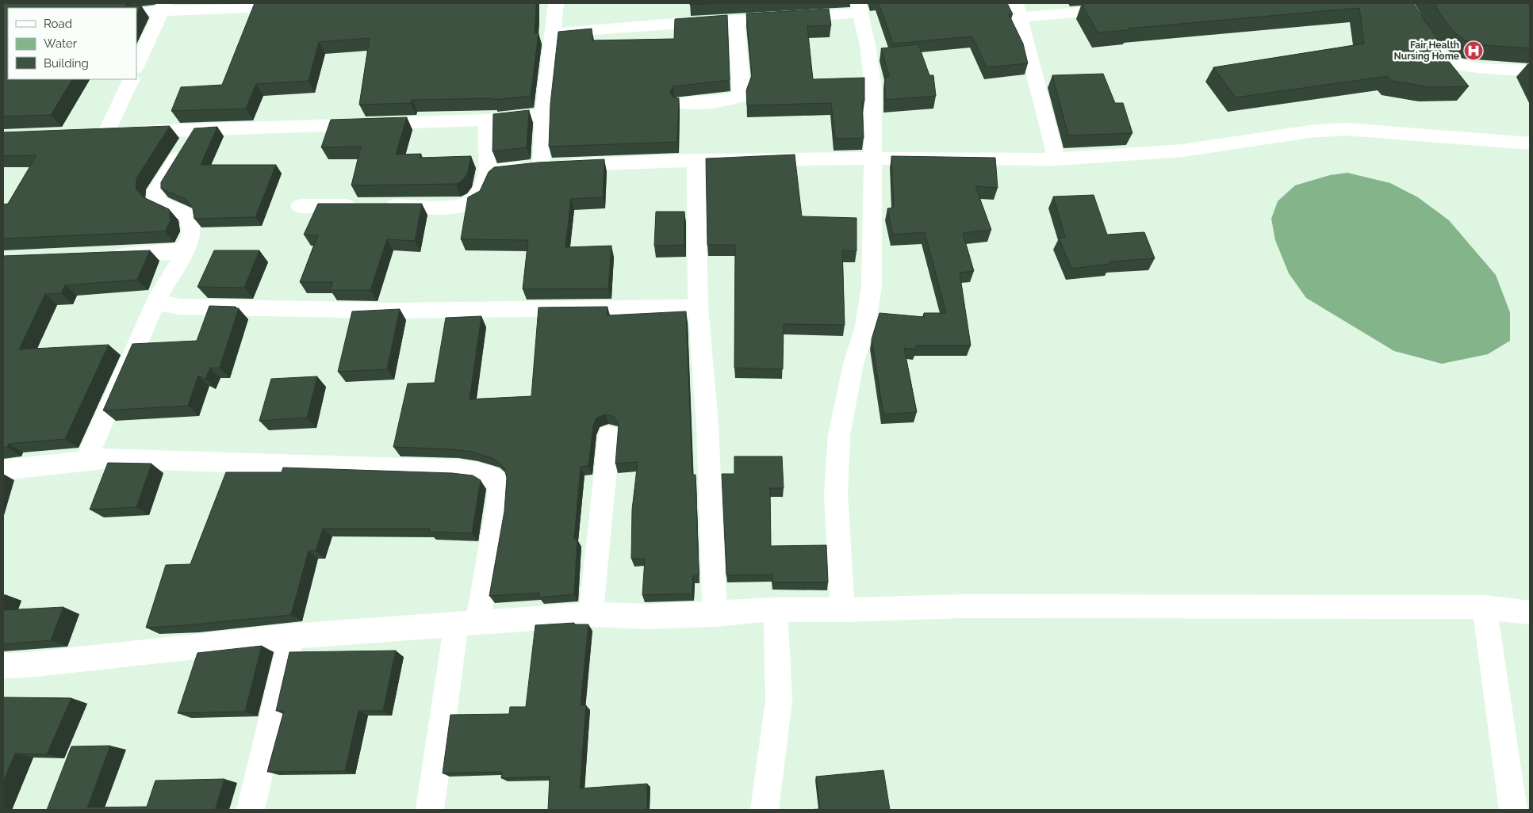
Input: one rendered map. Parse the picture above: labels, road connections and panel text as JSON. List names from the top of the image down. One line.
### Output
{"places":{"hospital":["Fair Health Nursing Home"]},"legend":["Road","Water","Building"]}
